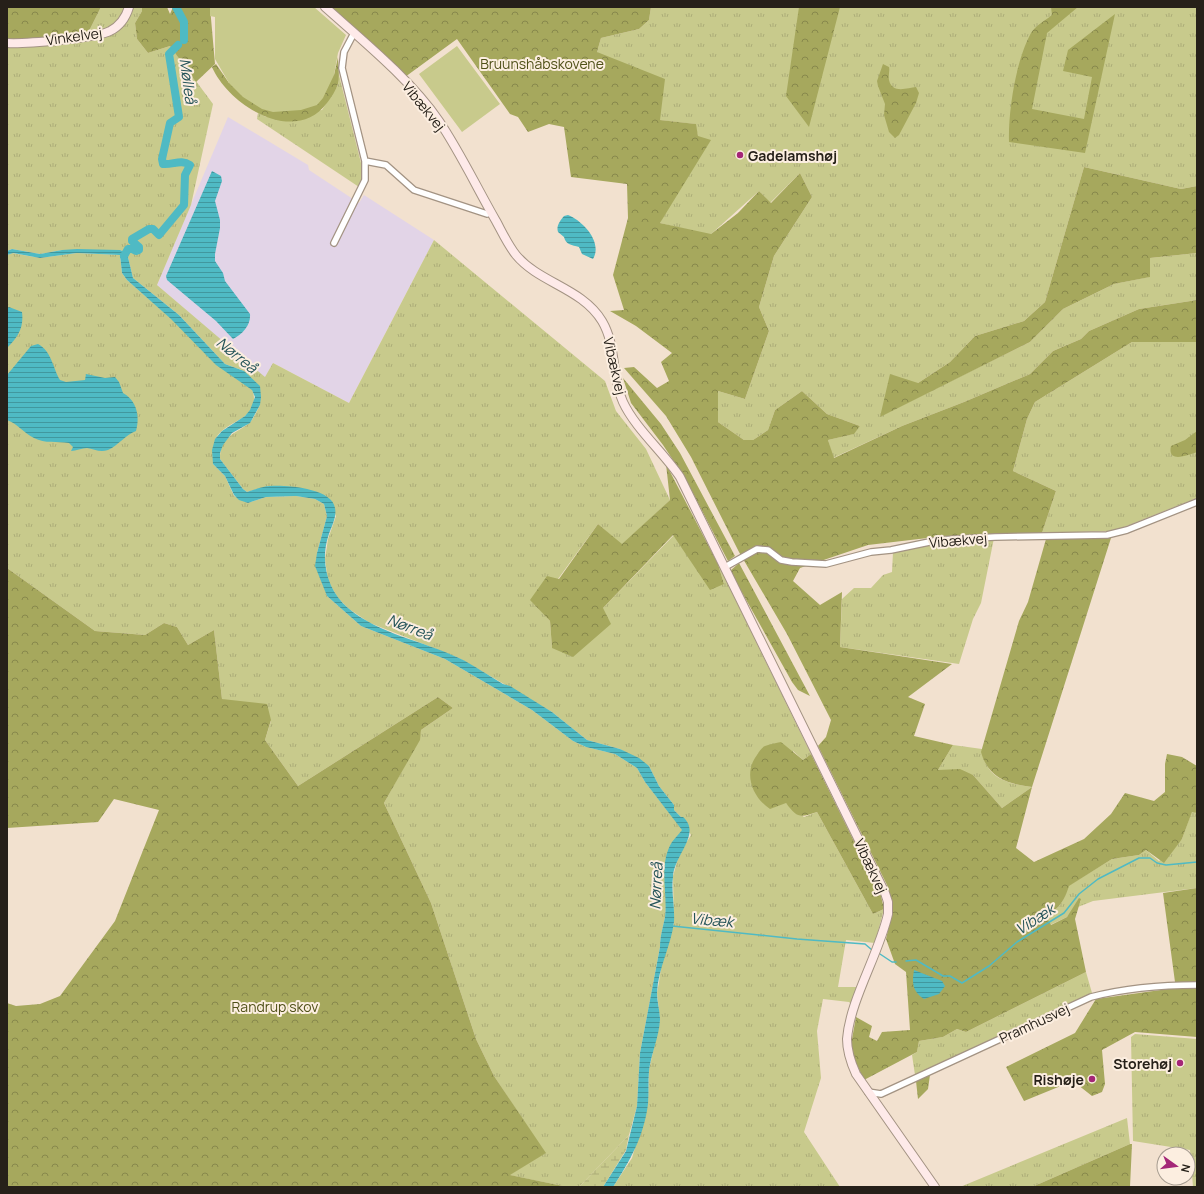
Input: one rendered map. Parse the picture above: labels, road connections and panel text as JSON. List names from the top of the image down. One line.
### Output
{"streets":{"street":["Vinkelvej","Vibækvej","Pramhusvej"]},"water":["Mølleå","Nørreå","Vibæk"],"parks":["Bruunshåbskovene","Randrup skov"],"places":["Gadelamshøj","Storehøj","Rishøje"],"north":"right"}
